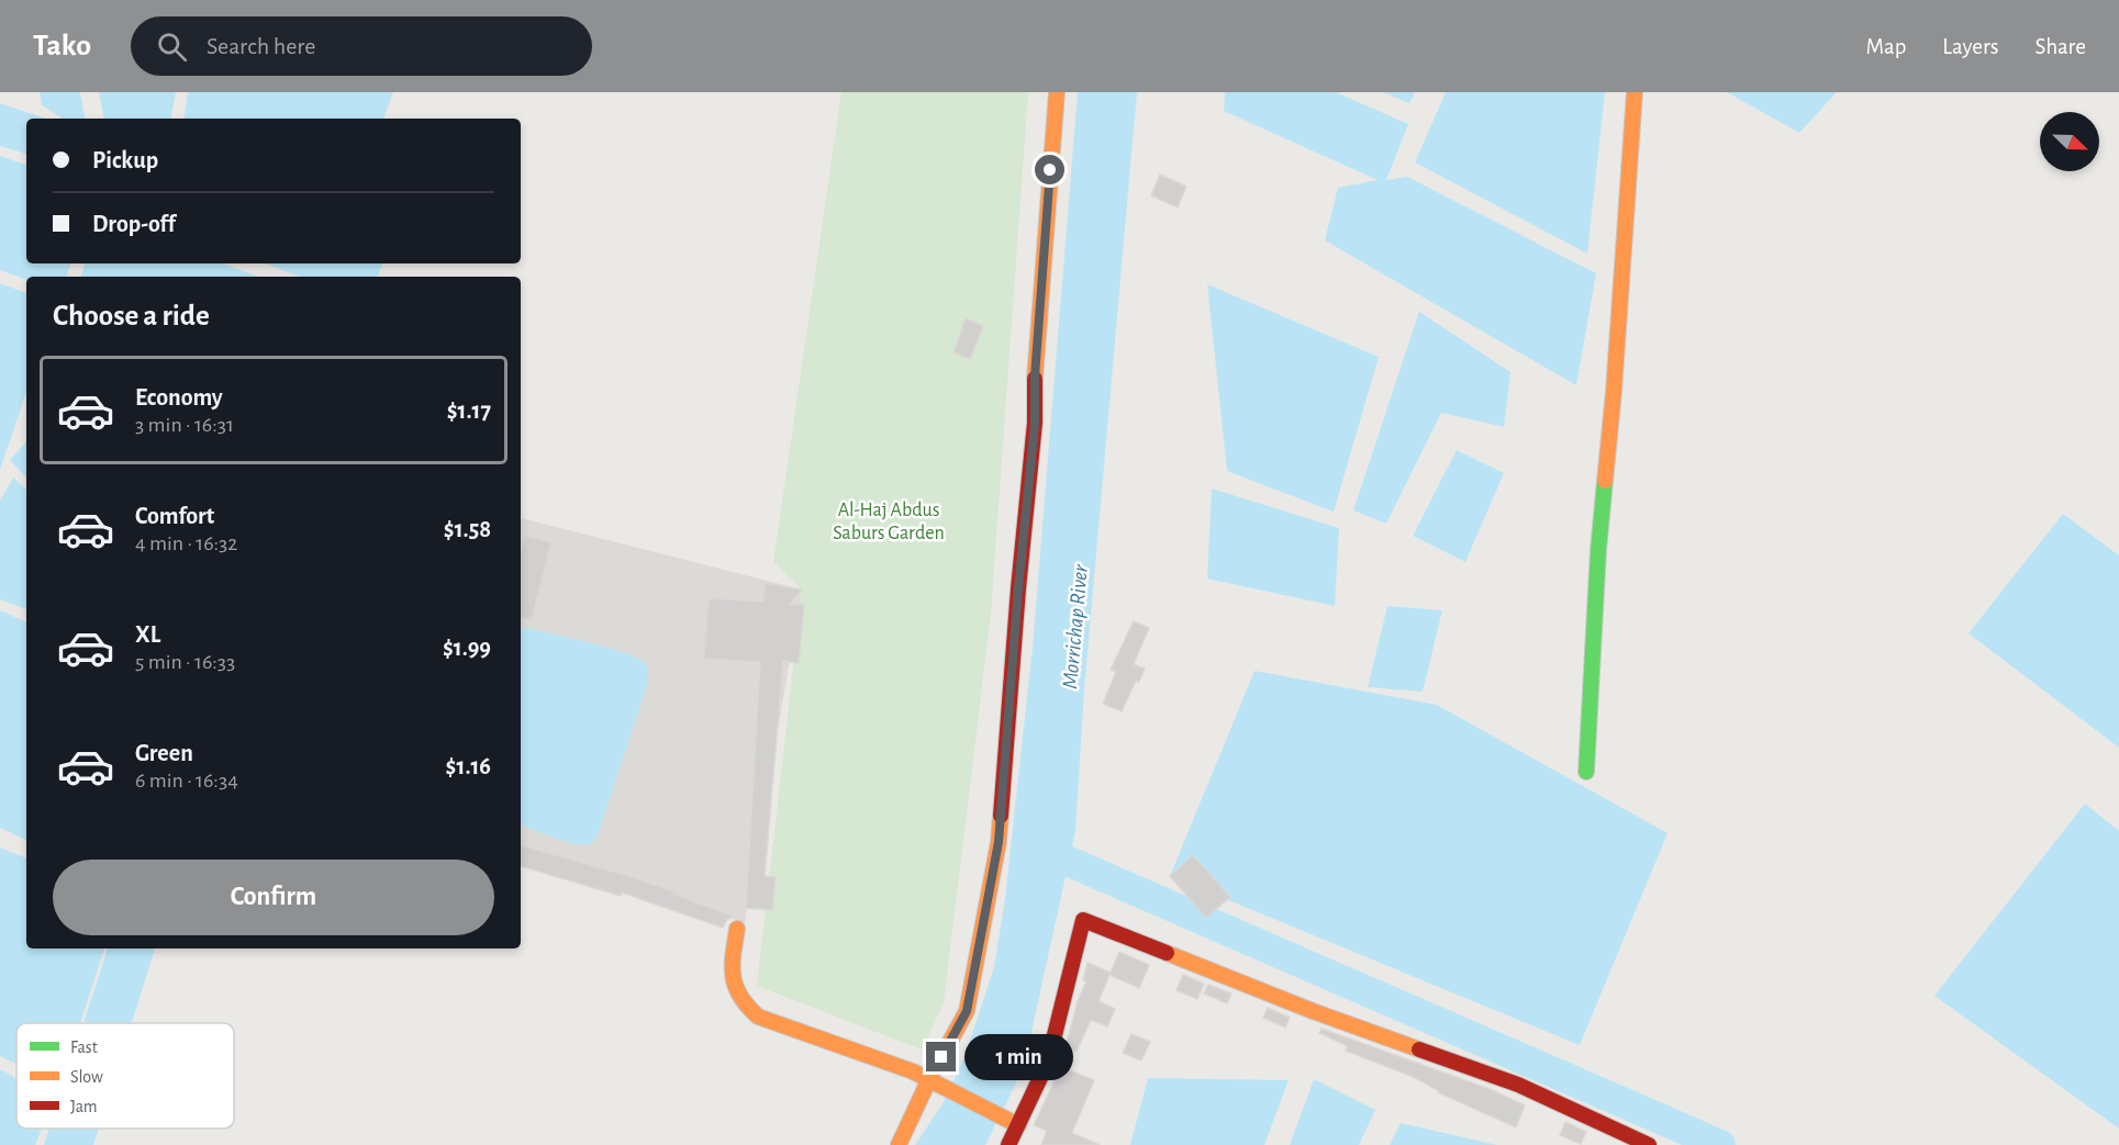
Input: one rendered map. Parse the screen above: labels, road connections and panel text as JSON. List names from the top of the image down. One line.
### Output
{"water":["Morrichap River"],"parks":["Al-Haj Abdus Saburs Garden"],"legend":["Fast","Slow","Jam"],"north":"bottom right","page":{"header":"Tako","search":"Search here","nav":["Map","Layers","Share"],"banner":["Pickup","Drop-off"],"heading":"Choose a ride","list":[{"name":"Economy","note":"3 min · 16:31","value":"$1.17"},{"name":"Comfort","note":"4 min · 16:32","value":"$1.58"},{"name":"XL","note":"5 min · 16:33","value":"$1.99"},{"name":"Green","note":"6 min · 16:34","value":"$1.16"}],"buttons":"Confirm","bubble":"1 min"}}
